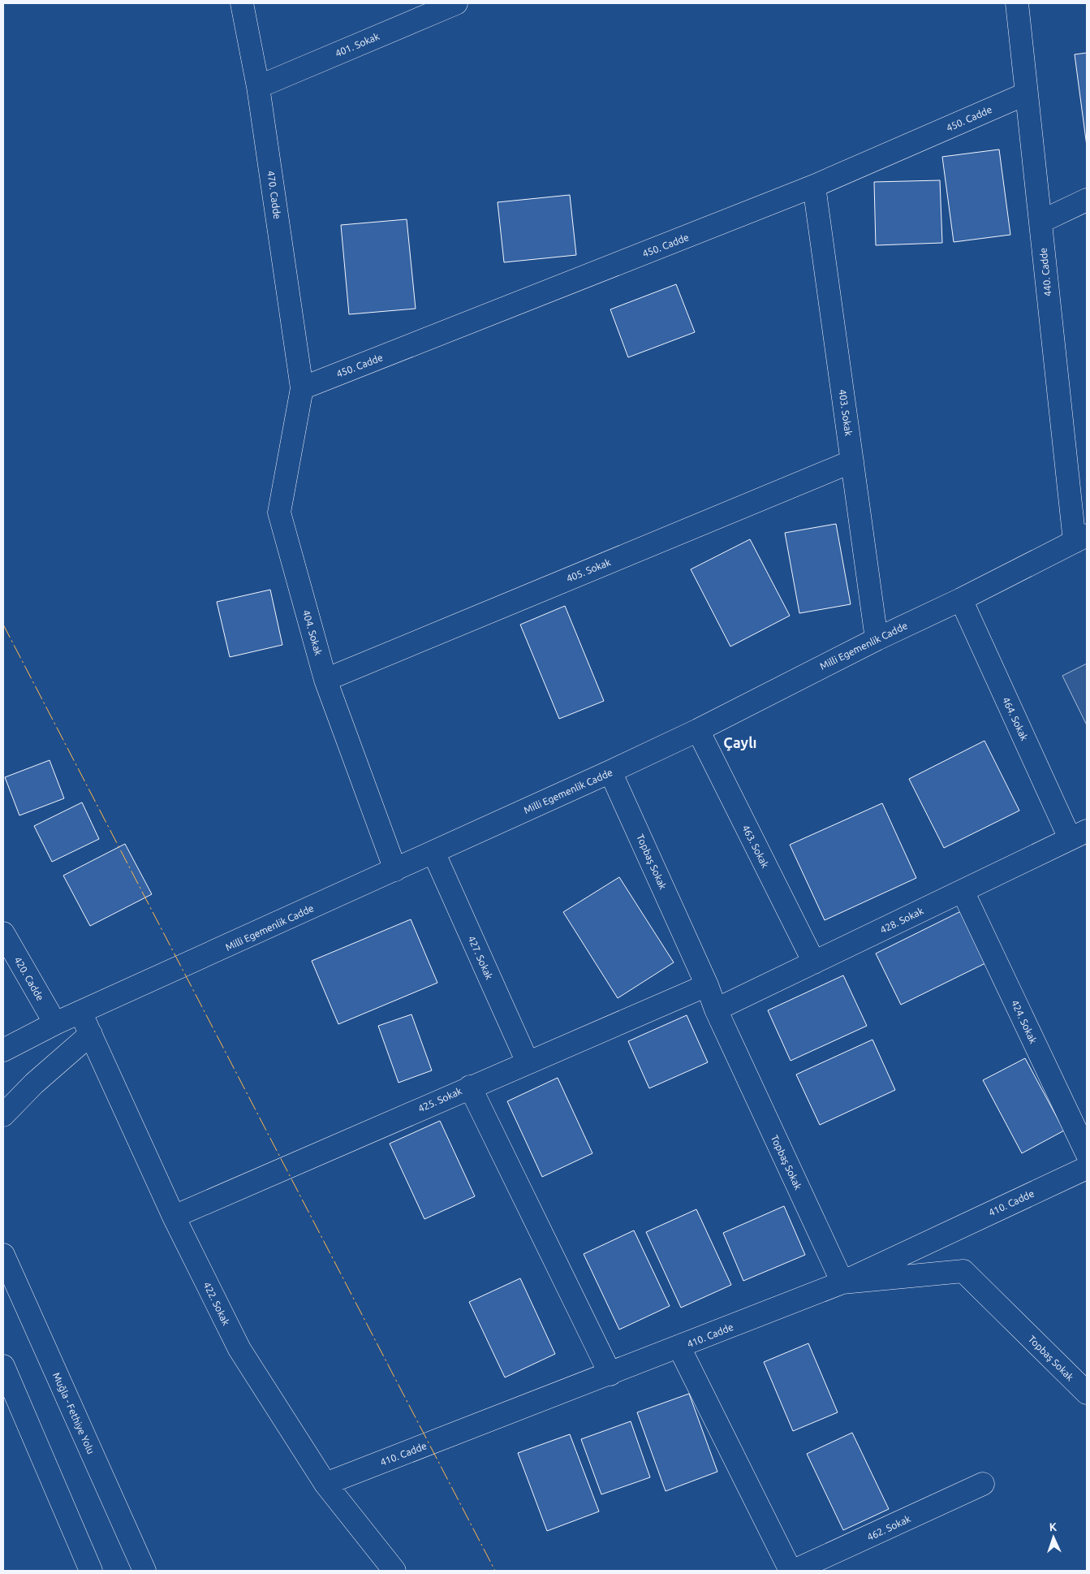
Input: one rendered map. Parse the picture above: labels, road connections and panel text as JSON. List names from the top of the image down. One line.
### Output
{"streets":{"main road":["401. Sokak","450. Cadde","470. Cadde","440. Cadde","403. Sokak","405. Sokak","404. Sokak","Milli Egemenlik Cadde","464. Sokak","463. Sokak","Topbaş Sokak","428. Sokak","427. Sokak","420. Cadde","424. Sokak","425. Sokak","410. Cadde","422. Sokak","Muğla - Fethiye Yolu","462. Sokak"]},"crossings":[["401. Sokak","470. Cadde"],["450. Cadde","470. Cadde"],["450. Cadde","440. Cadde"],["450. Cadde","403. Sokak"],["450. Cadde","404. Sokak"],["470. Cadde","404. Sokak"],["440. Cadde","Milli Egemenlik Cadde"],["403. Sokak","405. Sokak"],["403. Sokak","Milli Egemenlik Cadde"],["405. Sokak","404. Sokak"],["404. Sokak","Milli Egemenlik Cadde"],["Milli Egemenlik Cadde","464. Sokak"],["Milli Egemenlik Cadde","463. Sokak"],["Milli Egemenlik Cadde","Topbaş Sokak"],["Milli Egemenlik Cadde","427. Sokak"],["Milli Egemenlik Cadde","420. Cadde"],["Milli Egemenlik Cadde","422. Sokak"],["464. Sokak","428. Sokak"],["463. Sokak","428. Sokak"],["Topbaş Sokak","428. Sokak"],["Topbaş Sokak","425. Sokak"],["Topbaş Sokak","410. Cadde"],["428. Sokak","424. Sokak"],["427. Sokak","425. Sokak"],["425. Sokak","422. Sokak"],["410. Cadde","422. Sokak"]],"districts":["Çaylı"],"north":"top"}
